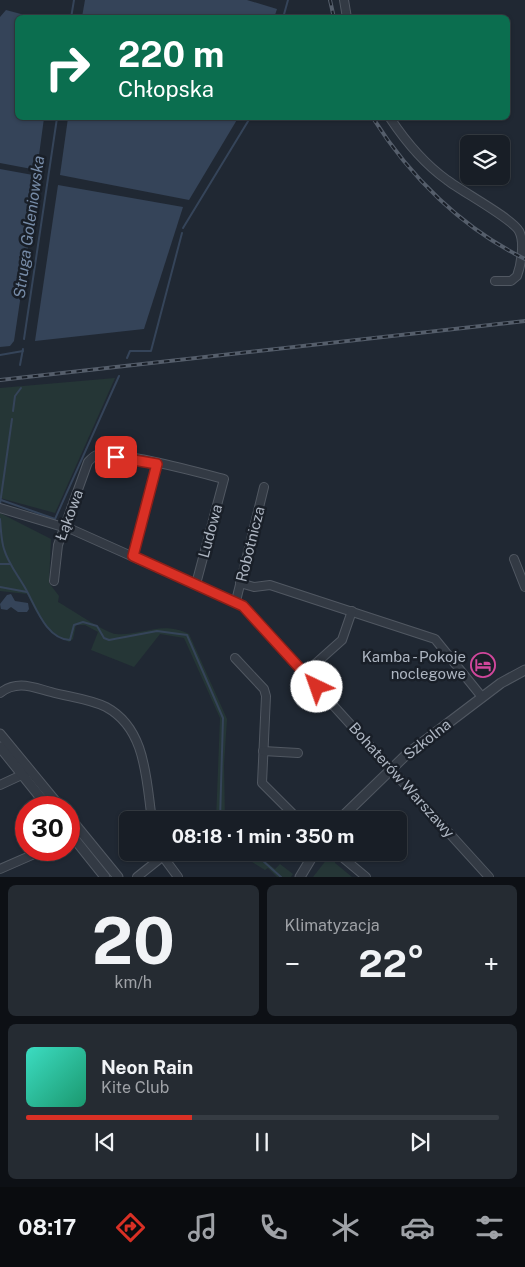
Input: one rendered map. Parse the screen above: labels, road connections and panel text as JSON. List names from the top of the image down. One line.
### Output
{"streets":{"street":["Łąkowa","Ludowa","Robotnicza","Szkolna","Bohaterów Warszawy"]},"crossings":[["Łąkowa","Ludowa"],["Łąkowa","Bohaterów Warszawy"],["Ludowa","Bohaterów Warszawy"],["Robotnicza","Bohaterów Warszawy"],["Szkolna","Bohaterów Warszawy"]],"water":["Struga Goleniowska"],"places":{"hotel":["Kamba - Pokoje noclegowe"]},"page":{"turn":["220 m","Chłopska"],"limit":"30","trip":"08:18 · 1 min · 350 m","tile":[["20","km/h"],"Klimatyzacja"],"heat":["−","22°","+"],"song":["Neon Rain","Kite Club"],"tabs":"08:17"}}
